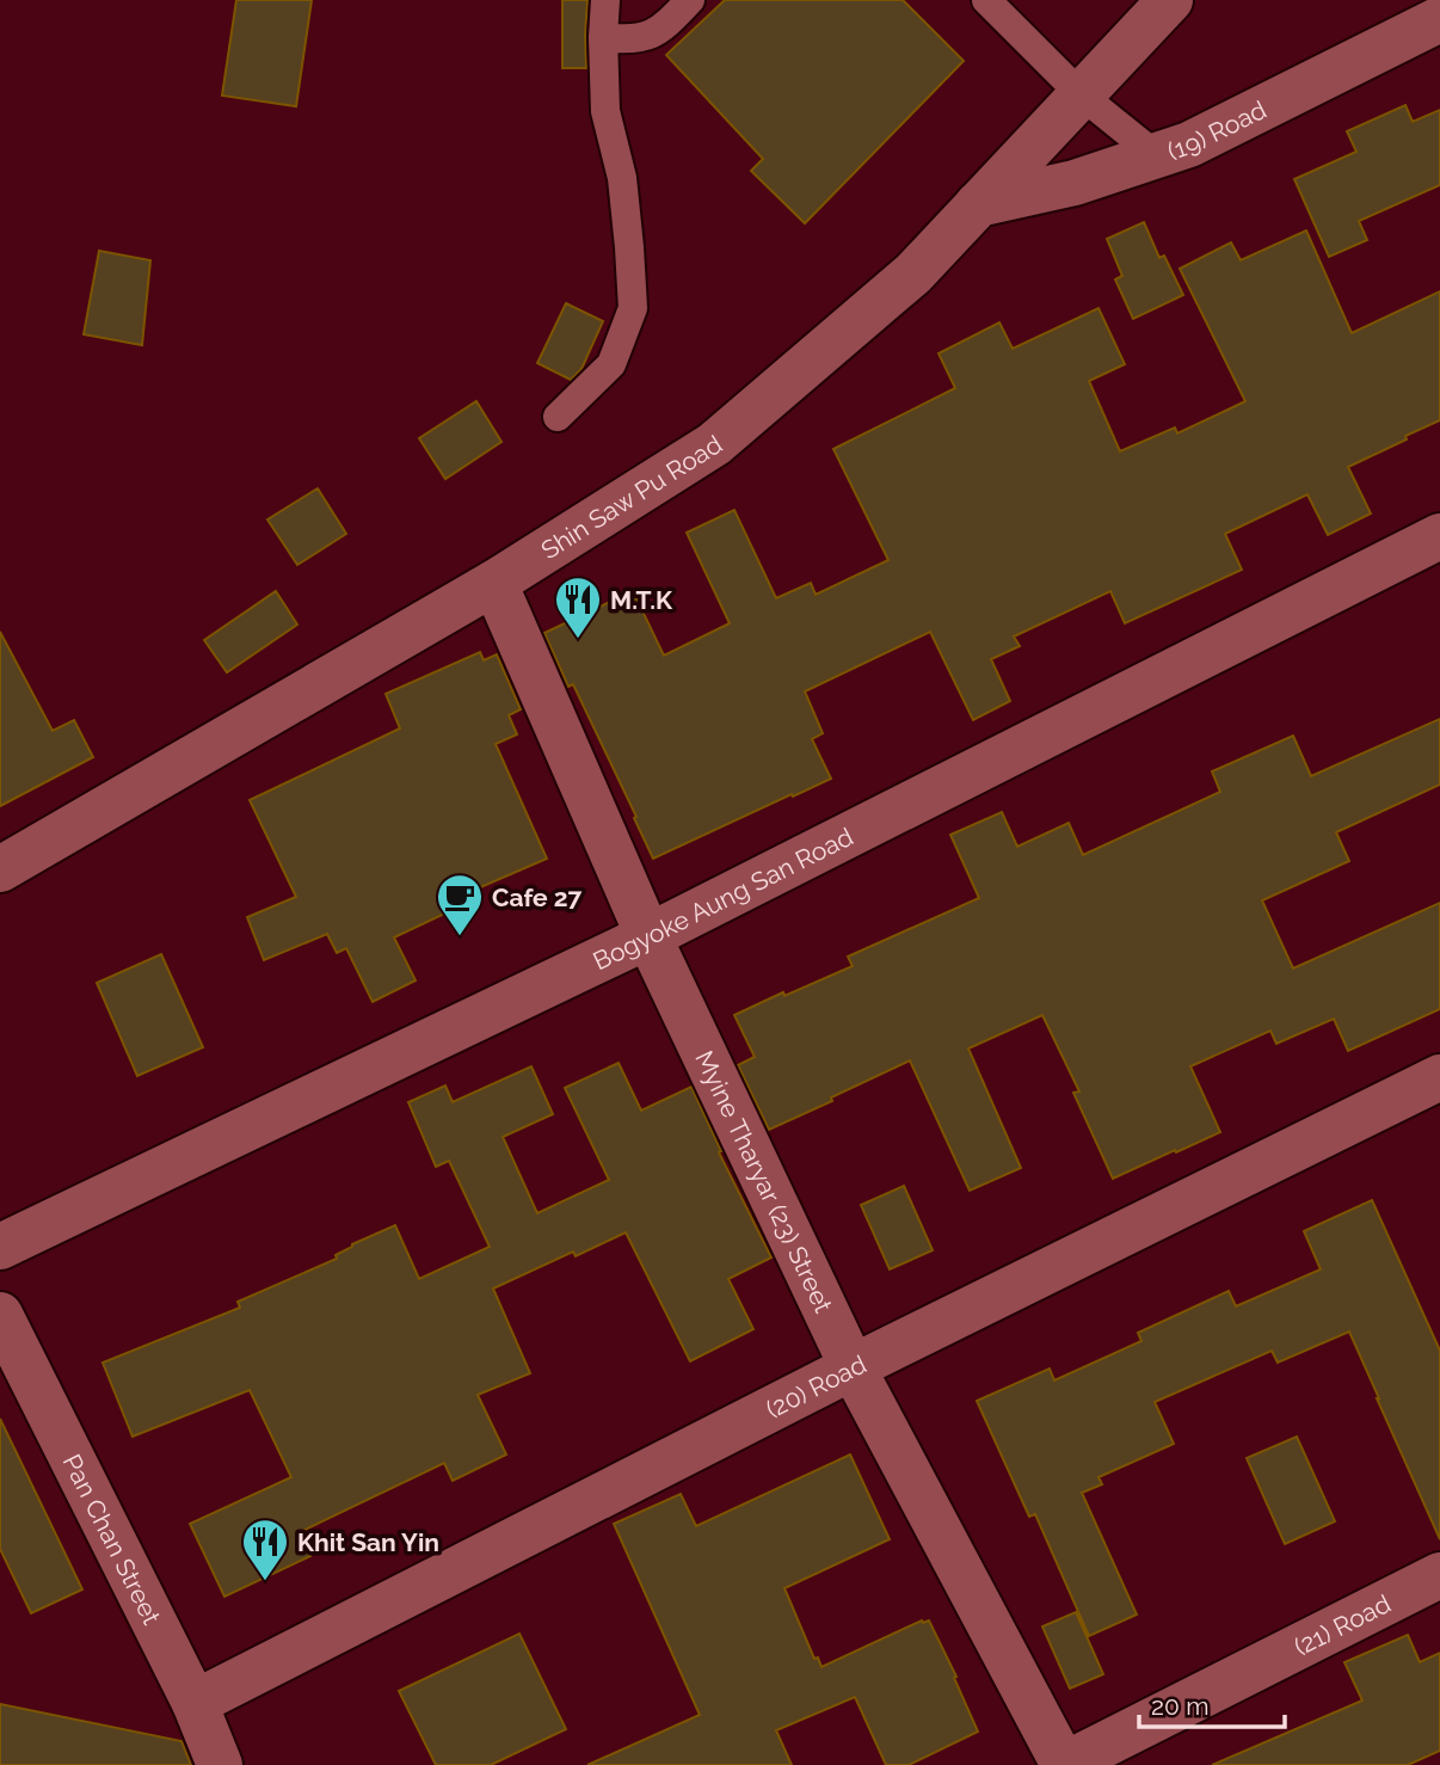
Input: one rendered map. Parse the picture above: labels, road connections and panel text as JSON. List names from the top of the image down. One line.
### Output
{"streets":{"street":["(19) Road","Shin Saw Pu Road","Bogyoke Aung San Road","Myine Tharyar (23) Street","(20) Road","Pan Chan Street","(21) Road"]},"crossings":[["(19) Road","Shin Saw Pu Road"],["Shin Saw Pu Road","Myine Tharyar (23) Street"],["Bogyoke Aung San Road","Myine Tharyar (23) Street"],["Myine Tharyar (23) Street","(20) Road"],["Myine Tharyar (23) Street","(21) Road"],["(20) Road","Pan Chan Street"]],"places":{"restaurant":["M.T.K","Khit San Yin"],"cafe":["Cafe 27"]},"scale_bar":"20 m"}
